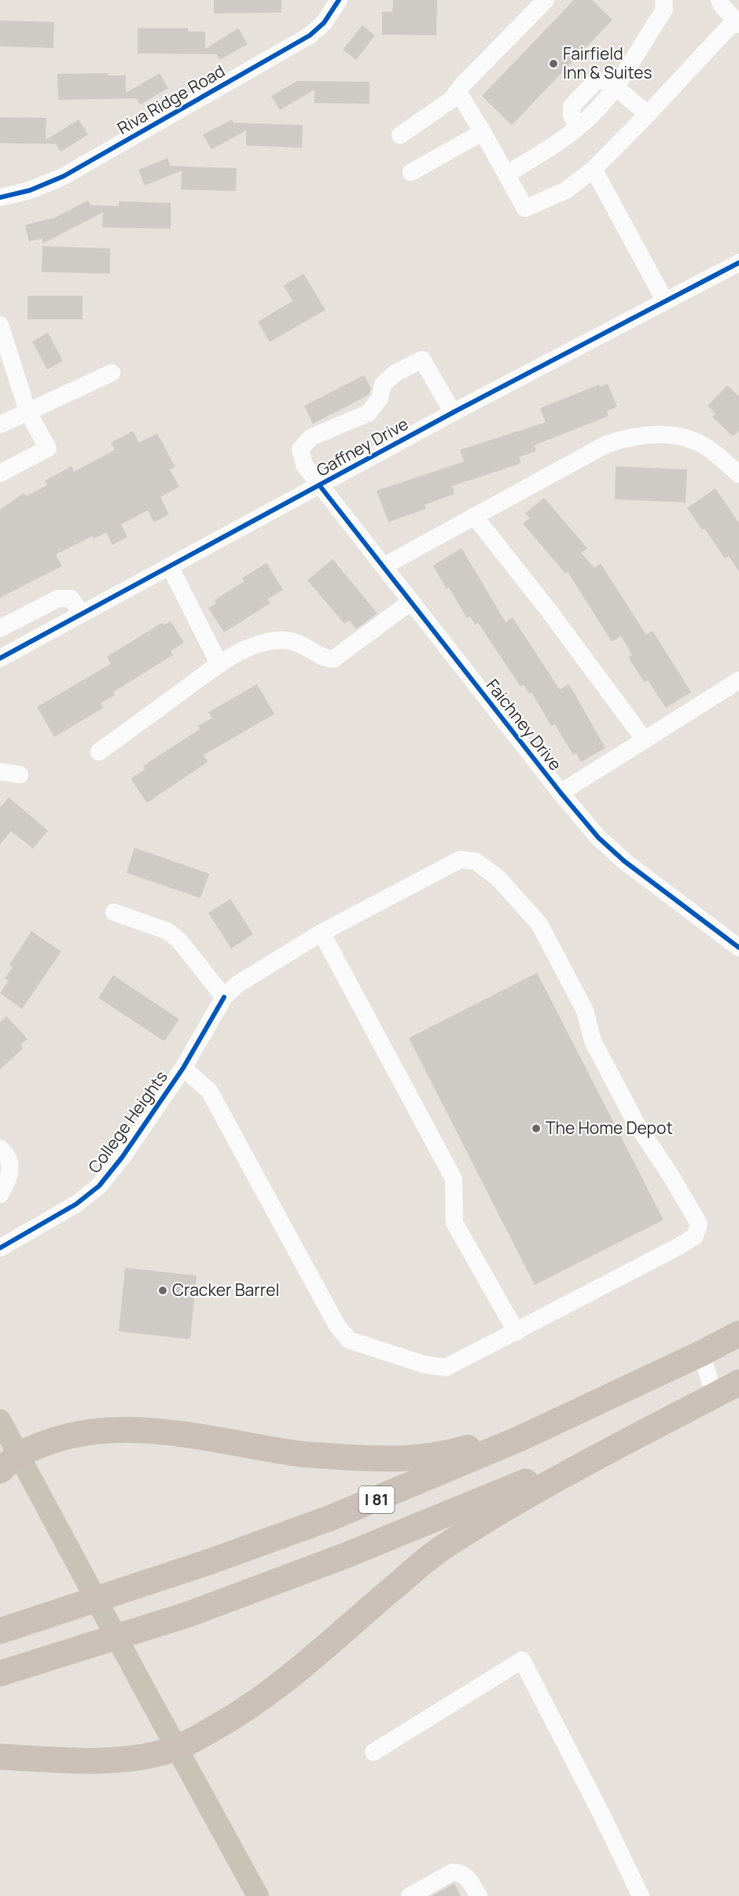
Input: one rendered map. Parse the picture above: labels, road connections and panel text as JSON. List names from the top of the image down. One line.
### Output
{"streets":{"highway":["I 81"],"street":["Riva Ridge Road","Gaffney Drive","Faichney Drive","College Heights"]},"crossings":[["Gaffney Drive","Faichney Drive"]],"places":["Fairfield Inn & Suites","The Home Depot","Cracker Barrel"]}
